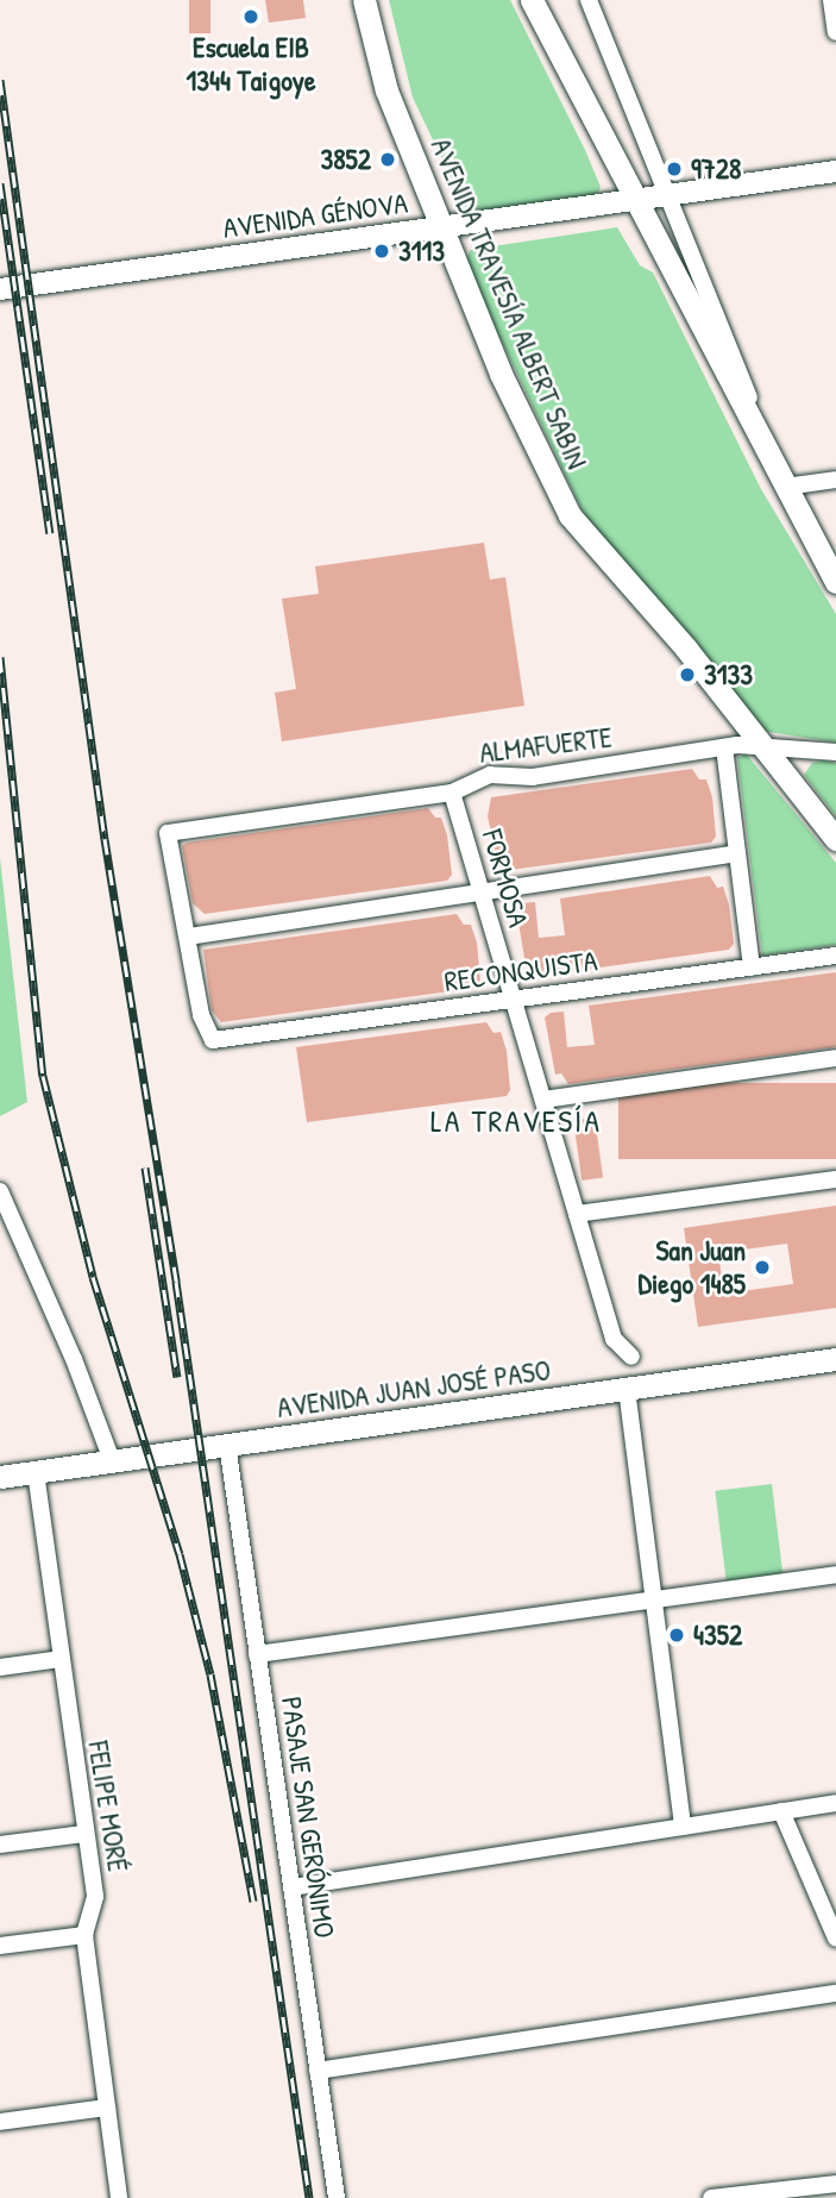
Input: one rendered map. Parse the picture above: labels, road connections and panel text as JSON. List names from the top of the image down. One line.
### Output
{"streets":{"main road":["AVENIDA TRAVESÍA ALBERT SABIN","AVENIDA JUAN JOSÉ PASO"],"street":["AVENIDA GÉNOVA","ALMAFUERTE","FORMOSA","RECONQUISTA","FELIPE MORÉ","PASAJE SAN GERÓNIMO"]},"crossings":[["AVENIDA GÉNOVA","AVENIDA TRAVESÍA ALBERT SABIN"],["AVENIDA TRAVESÍA ALBERT SABIN","ALMAFUERTE"],["ALMAFUERTE","FORMOSA"],["ALMAFUERTE","RECONQUISTA"],["FORMOSA","RECONQUISTA"],["AVENIDA JUAN JOSÉ PASO","FELIPE MORÉ"],["AVENIDA JUAN JOSÉ PASO","PASAJE SAN GERÓNIMO"]],"districts":["LA TRAVESÍA"],"places":["Escuela EIB 1344 Taigoye","3852","9728","3113","3133","San Juan Diego 1485","4352"]}
